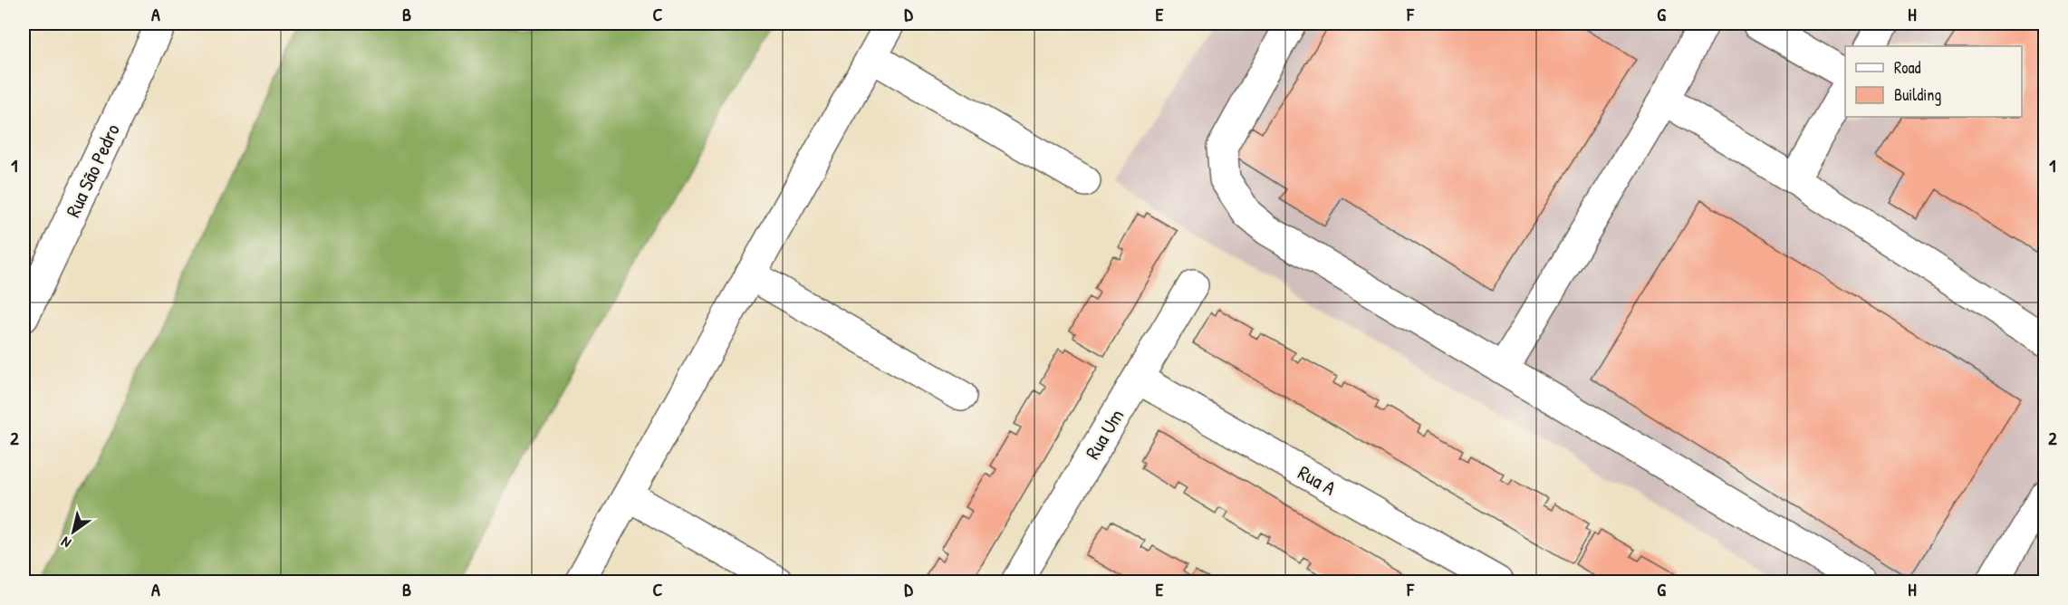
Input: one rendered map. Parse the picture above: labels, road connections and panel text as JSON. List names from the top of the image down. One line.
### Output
{"streets":{"street":["Rua São Pedro","Rua Um","Rua A"]},"crossings":[["Rua Um","Rua A"]],"legend":["Road","Building"],"north":"bottom left","grid":{"columns":["A","B","C","D","E","F","G","H"],"rows":["1","2"]}}
